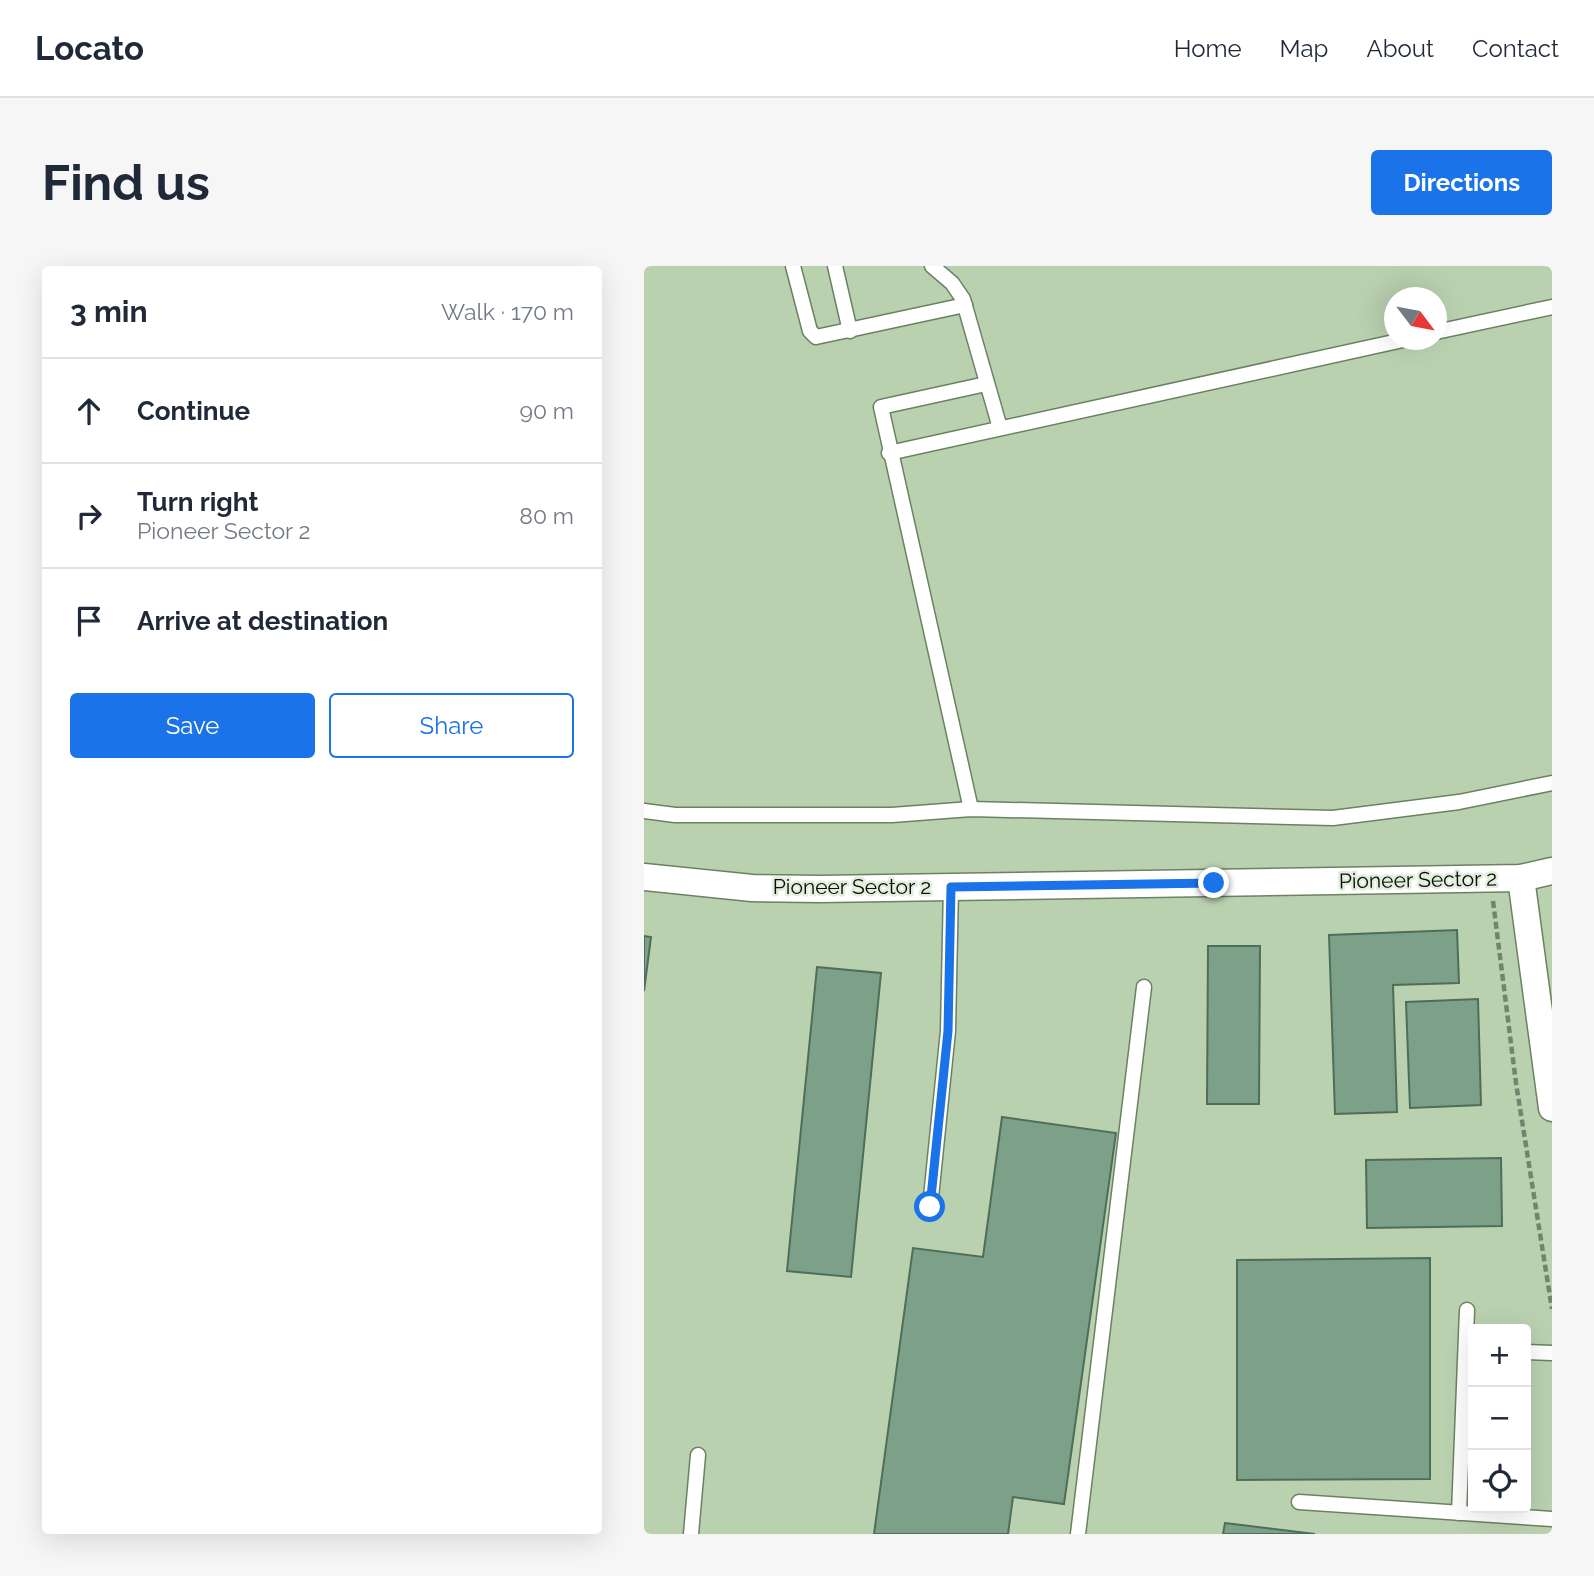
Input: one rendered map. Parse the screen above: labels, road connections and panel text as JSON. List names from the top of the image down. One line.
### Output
{"streets":{"street":["Pioneer Sector 2"]},"north":"bottom right","page":{"header":"Locato","nav":["Home","Map","About","Contact"],"buttons":["Directions",["Save","Share"]],"title":"Find us","heading":["3 min","Walk · 170 m"],"list":[["Continue","90 m"],["Turn right","Pioneer Sector 2","80 m"],"Arrive at destination"],"map_buttons":["+","−"]}}
